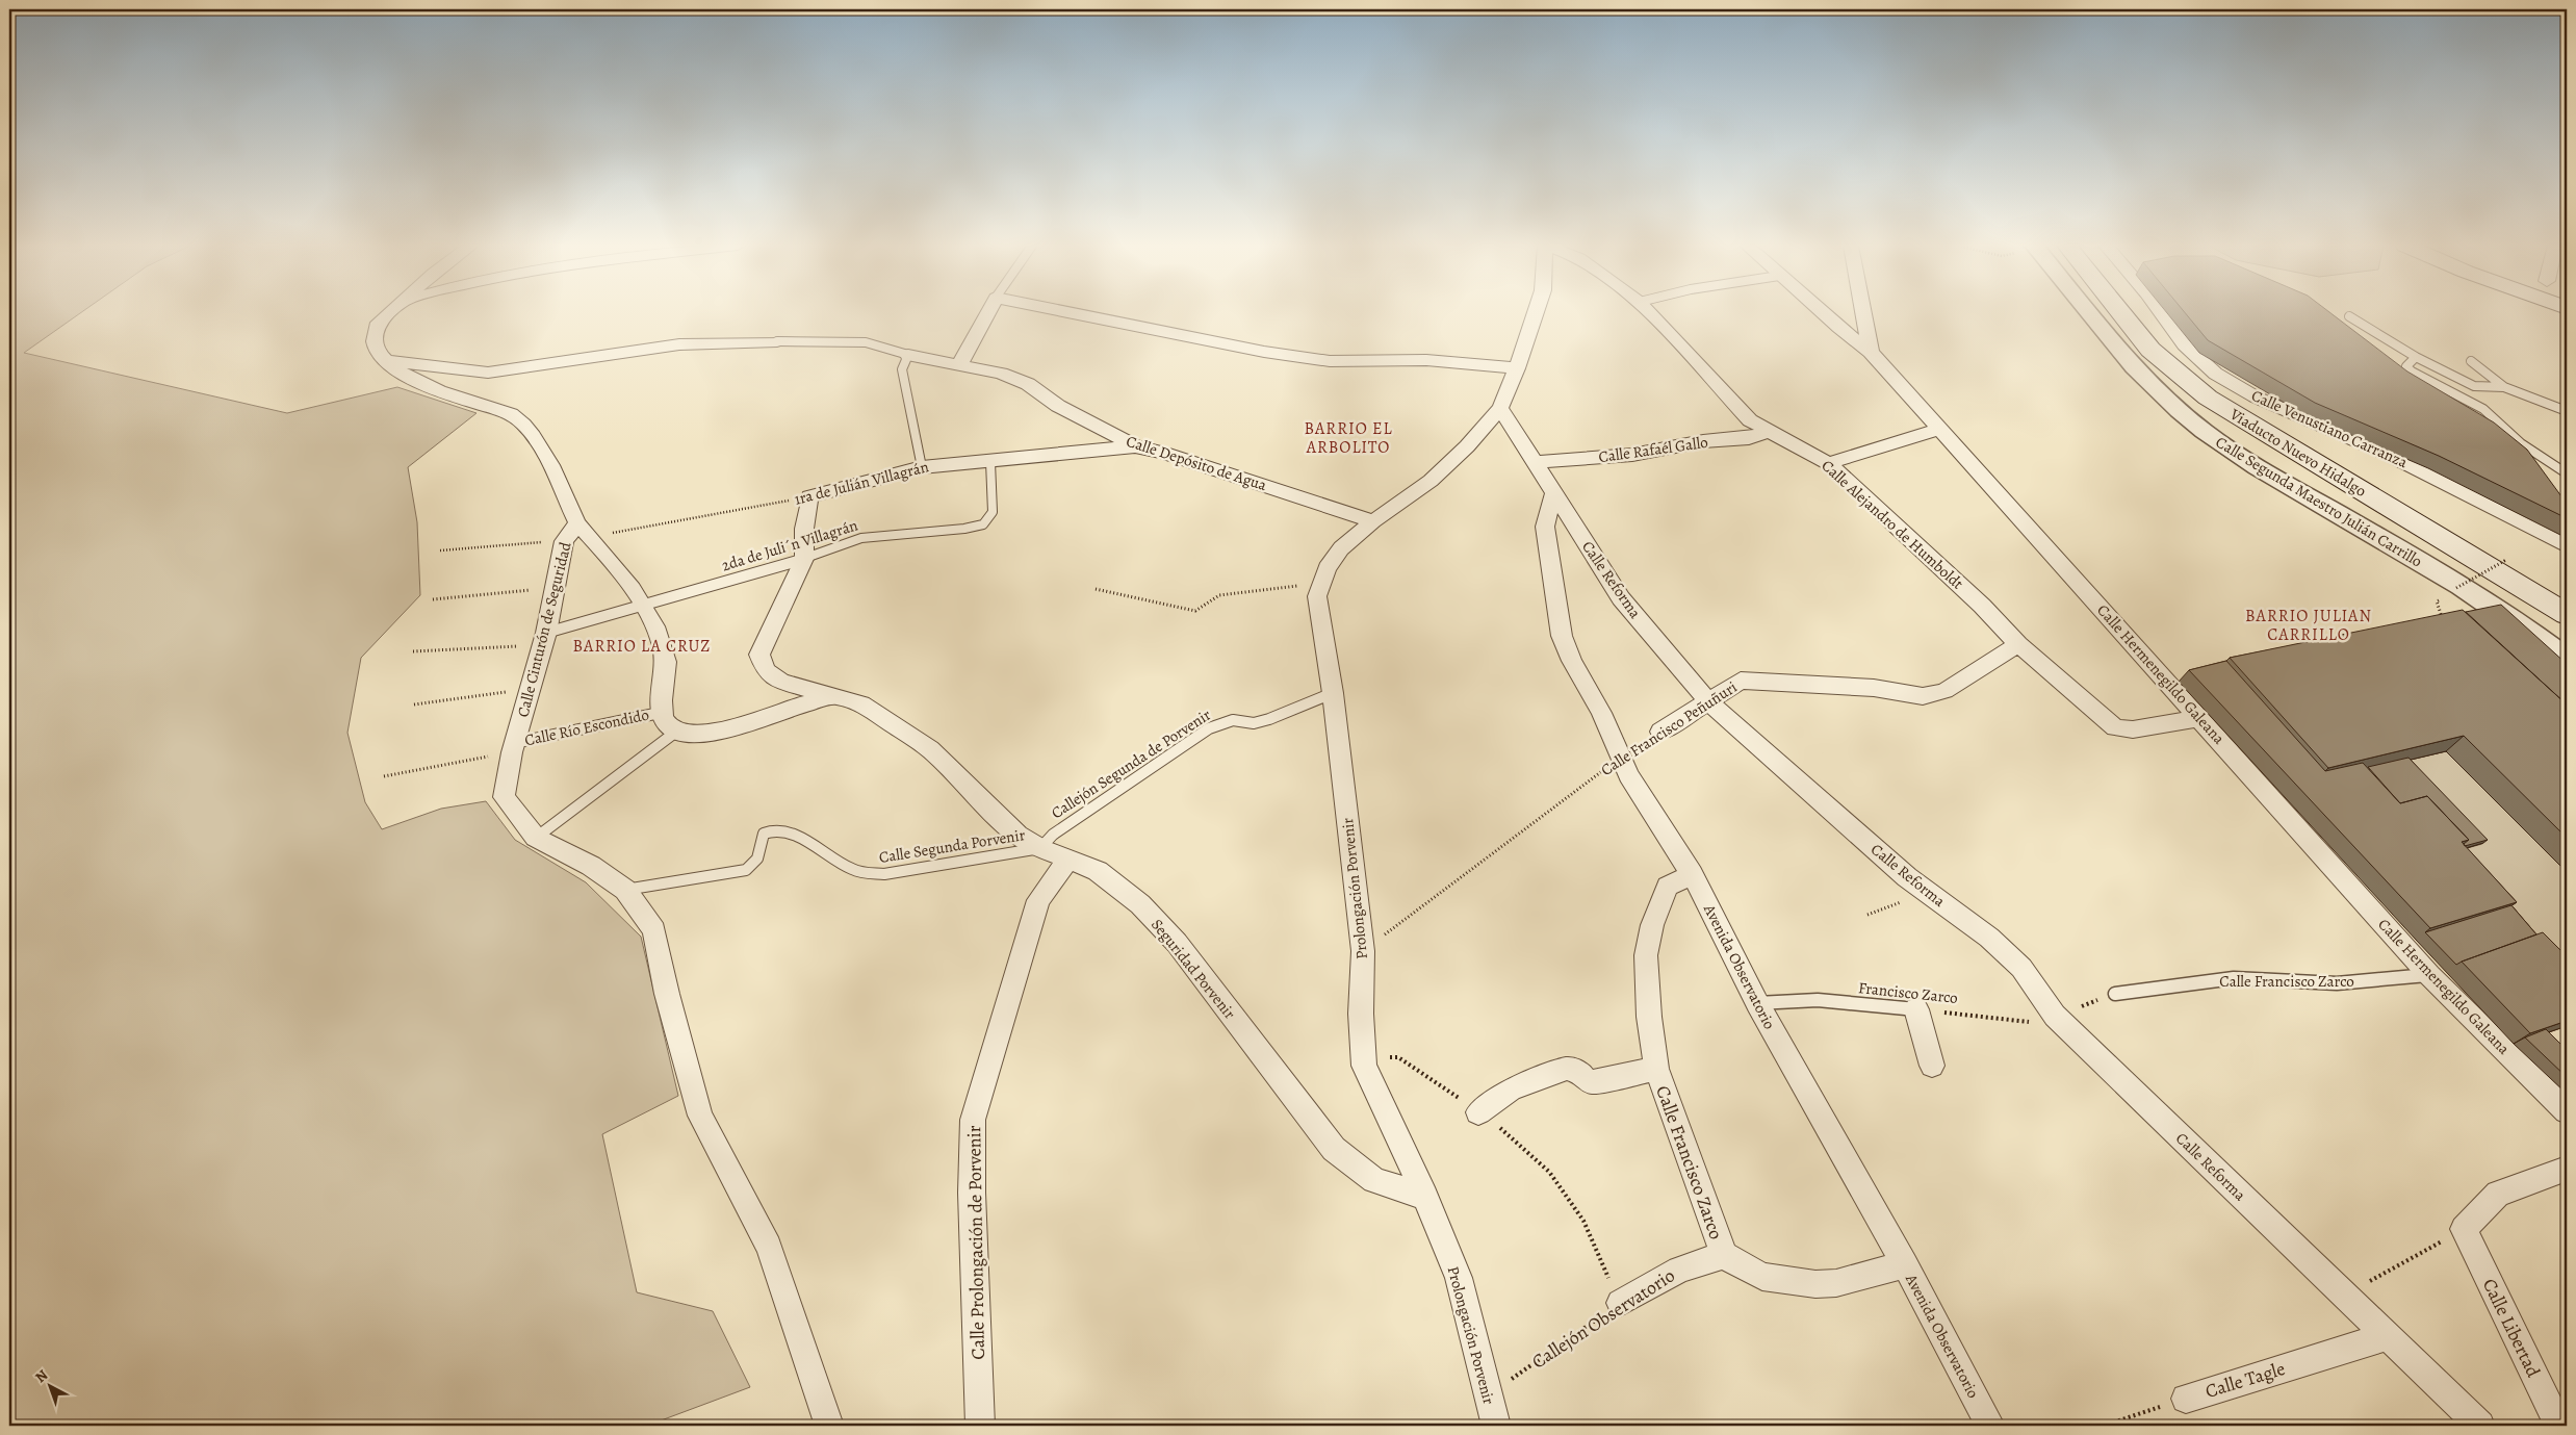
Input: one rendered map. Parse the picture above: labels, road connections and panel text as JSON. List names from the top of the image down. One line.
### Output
{"streets":{"main road":["Viaducto Nuevo Hidalgo"],"street":["Calle Venustiano Carranza","Calle Rafaél Gallo","Calle Depósito de Agua","1ra de Julián Villagrán","Calle Segunda Maestro Julián Carrillo","Calle Alejandro de Humboldt","Calle Reforma","Calle Cinturón de Seguridad","Calle Hermenegildo Galeana","Calle Francisco Peñuñuri","Prolongación Porvenir","Avenida Observatorio","Seguridad Porvenir","Calle Francisco Zarco","Calle Prolongación de Porvenir","Callejón Observatorio","Calle Libertad","Calle Tagle"],"lane":["2da de Juli´n Villagrán","Calle Río Escondido","Callejón Segunda de Porvenir","Calle Segunda Porvenir","Francisco Zarco"]},"crossings":[["Calle Rafaél Gallo","Calle Alejandro de Humboldt"],["Calle Rafaél Gallo","Calle Reforma"],["Calle Depósito de Agua","1ra de Julián Villagrán"],["Calle Depósito de Agua","Prolongación Porvenir"],["1ra de Julián Villagrán","2da de Juli´n Villagrán"],["1ra de Julián Villagrán","Calle Cinturón de Seguridad"],["Calle Alejandro de Humboldt","Calle Hermenegildo Galeana"],["Calle Alejandro de Humboldt","Calle Francisco Peñuñuri"],["2da de Juli´n Villagrán","Calle Cinturón de Seguridad"],["2da de Juli´n Villagrán","Seguridad Porvenir"],["Calle Reforma","Calle Francisco Peñuñuri"],["Calle Reforma","Prolongación Porvenir"],["Calle Reforma","Avenida Observatorio"],["Calle Reforma","Francisco Zarco"],["Calle Reforma","Calle Tagle"],["Calle Cinturón de Seguridad","Calle Río Escondido"],["Calle Hermenegildo Galeana","Calle Francisco Zarco"],["Calle Francisco Peñuñuri","Prolongación Porvenir"],["Calle Francisco Peñuñuri","Avenida Observatorio"],["Callejón Segunda de Porvenir","Calle Segunda Porvenir"],["Callejón Segunda de Porvenir","Prolongación Porvenir"],["Callejón Segunda de Porvenir","Seguridad Porvenir"],["Calle Segunda Porvenir","Seguridad Porvenir"],["Prolongación Porvenir","Seguridad Porvenir"],["Prolongación Porvenir","Callejón Observatorio"],["Avenida Observatorio","Calle Francisco Zarco"],["Avenida Observatorio","Francisco Zarco"],["Seguridad Porvenir","Calle Prolongación de Porvenir"],["Calle Francisco Zarco","Callejón Observatorio"]],"districts":["BARRIO EL ARBOLITO","BARRIO JULIAN CARRILLO","BARRIO LA CRUZ"],"north":"top left"}
